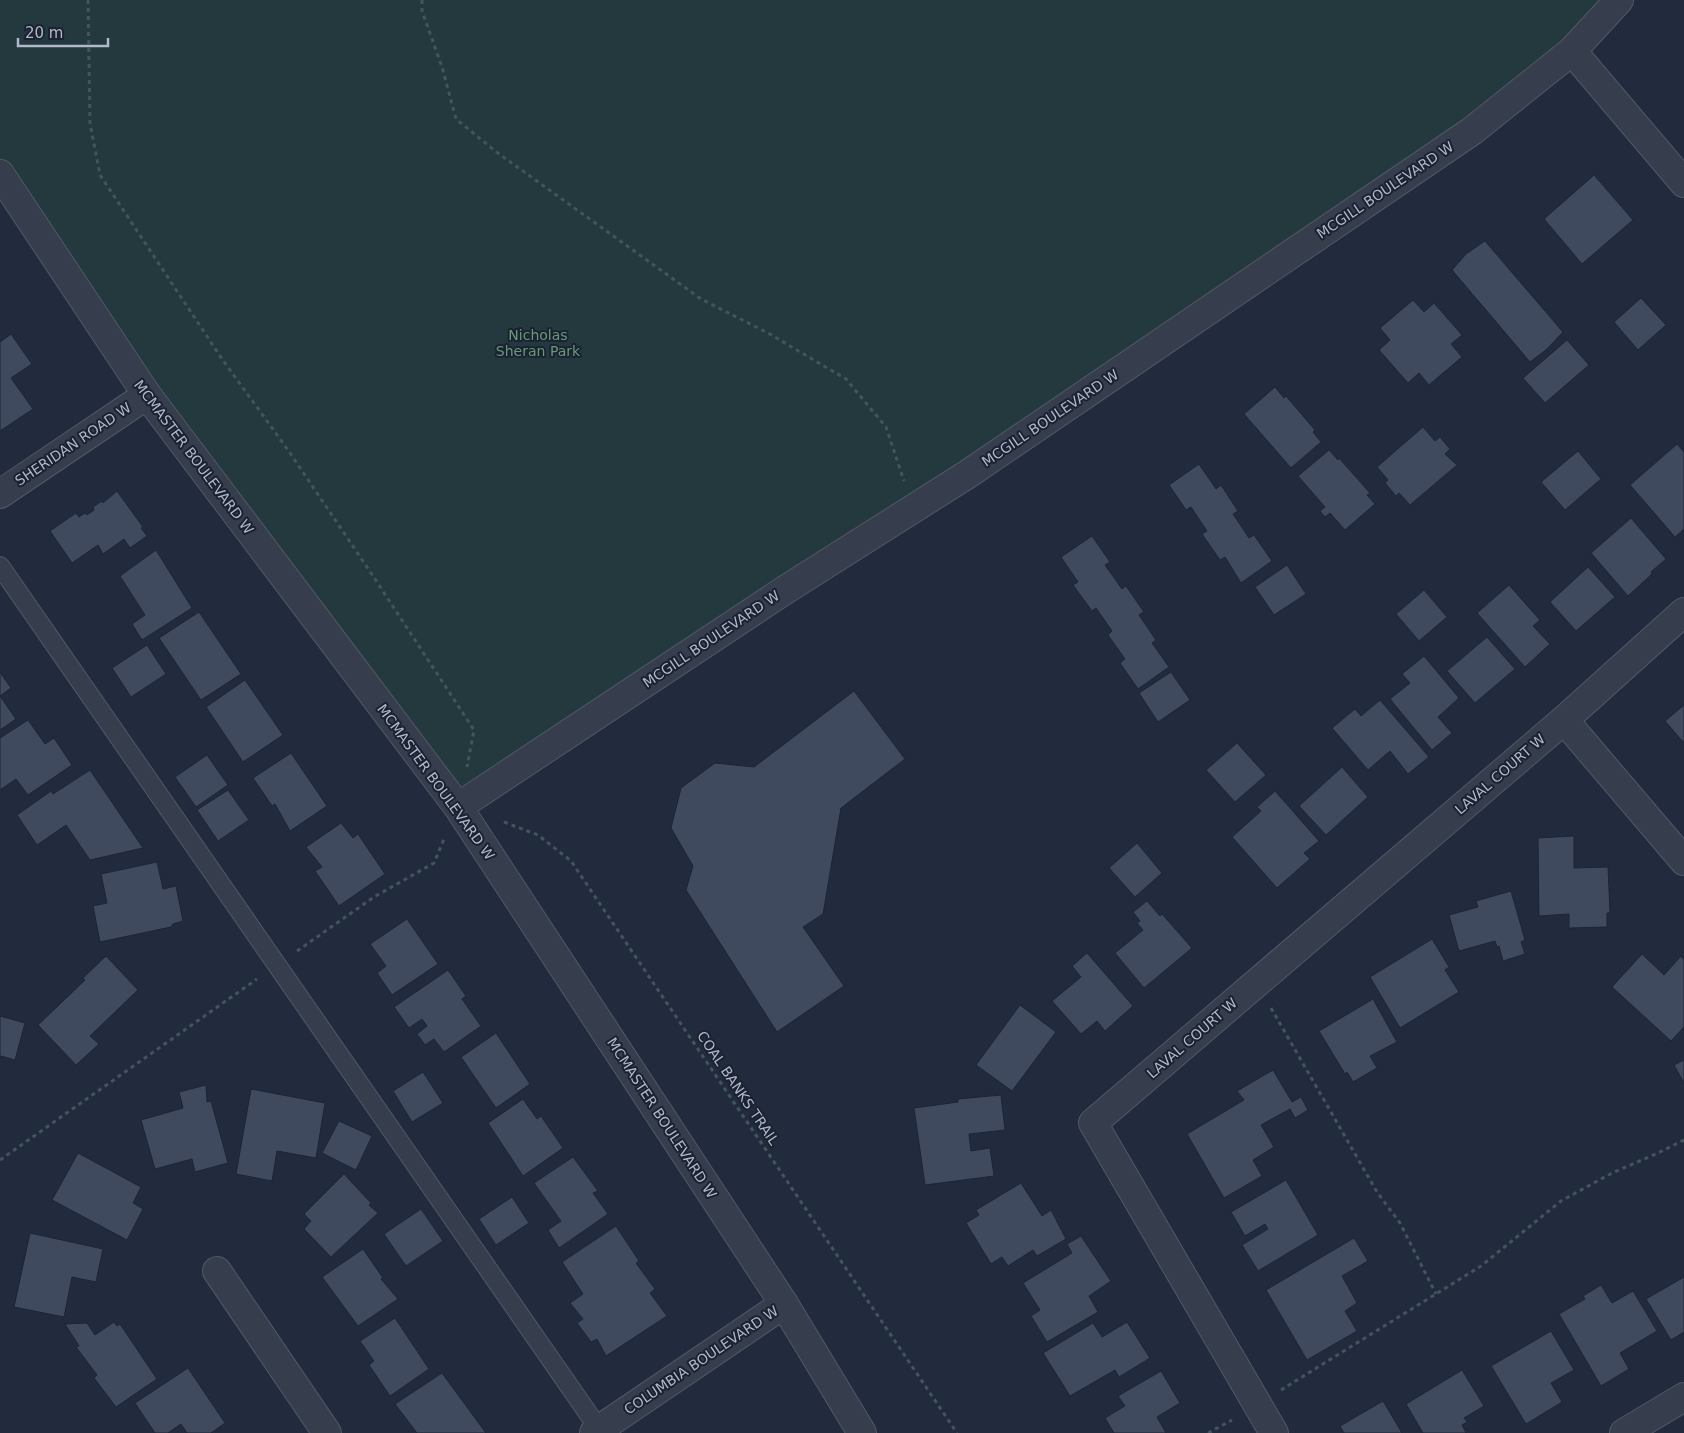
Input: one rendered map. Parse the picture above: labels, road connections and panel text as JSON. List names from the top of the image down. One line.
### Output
{"streets":{"street":["MCGILL BOULEVARD W","SHERIDAN ROAD W","MCMASTER BOULEVARD W","LAVAL COURT W","COLUMBIA BOULEVARD W"],"path":["COAL BANKS TRAIL"]},"crossings":[["MCGILL BOULEVARD W","MCMASTER BOULEVARD W"],["MCGILL BOULEVARD W","COAL BANKS TRAIL"],["SHERIDAN ROAD W","MCMASTER BOULEVARD W"],["MCMASTER BOULEVARD W","COAL BANKS TRAIL"],["MCMASTER BOULEVARD W","COLUMBIA BOULEVARD W"]],"parks":["Nicholas Sheran Park"],"scale_bar":"20 m"}
